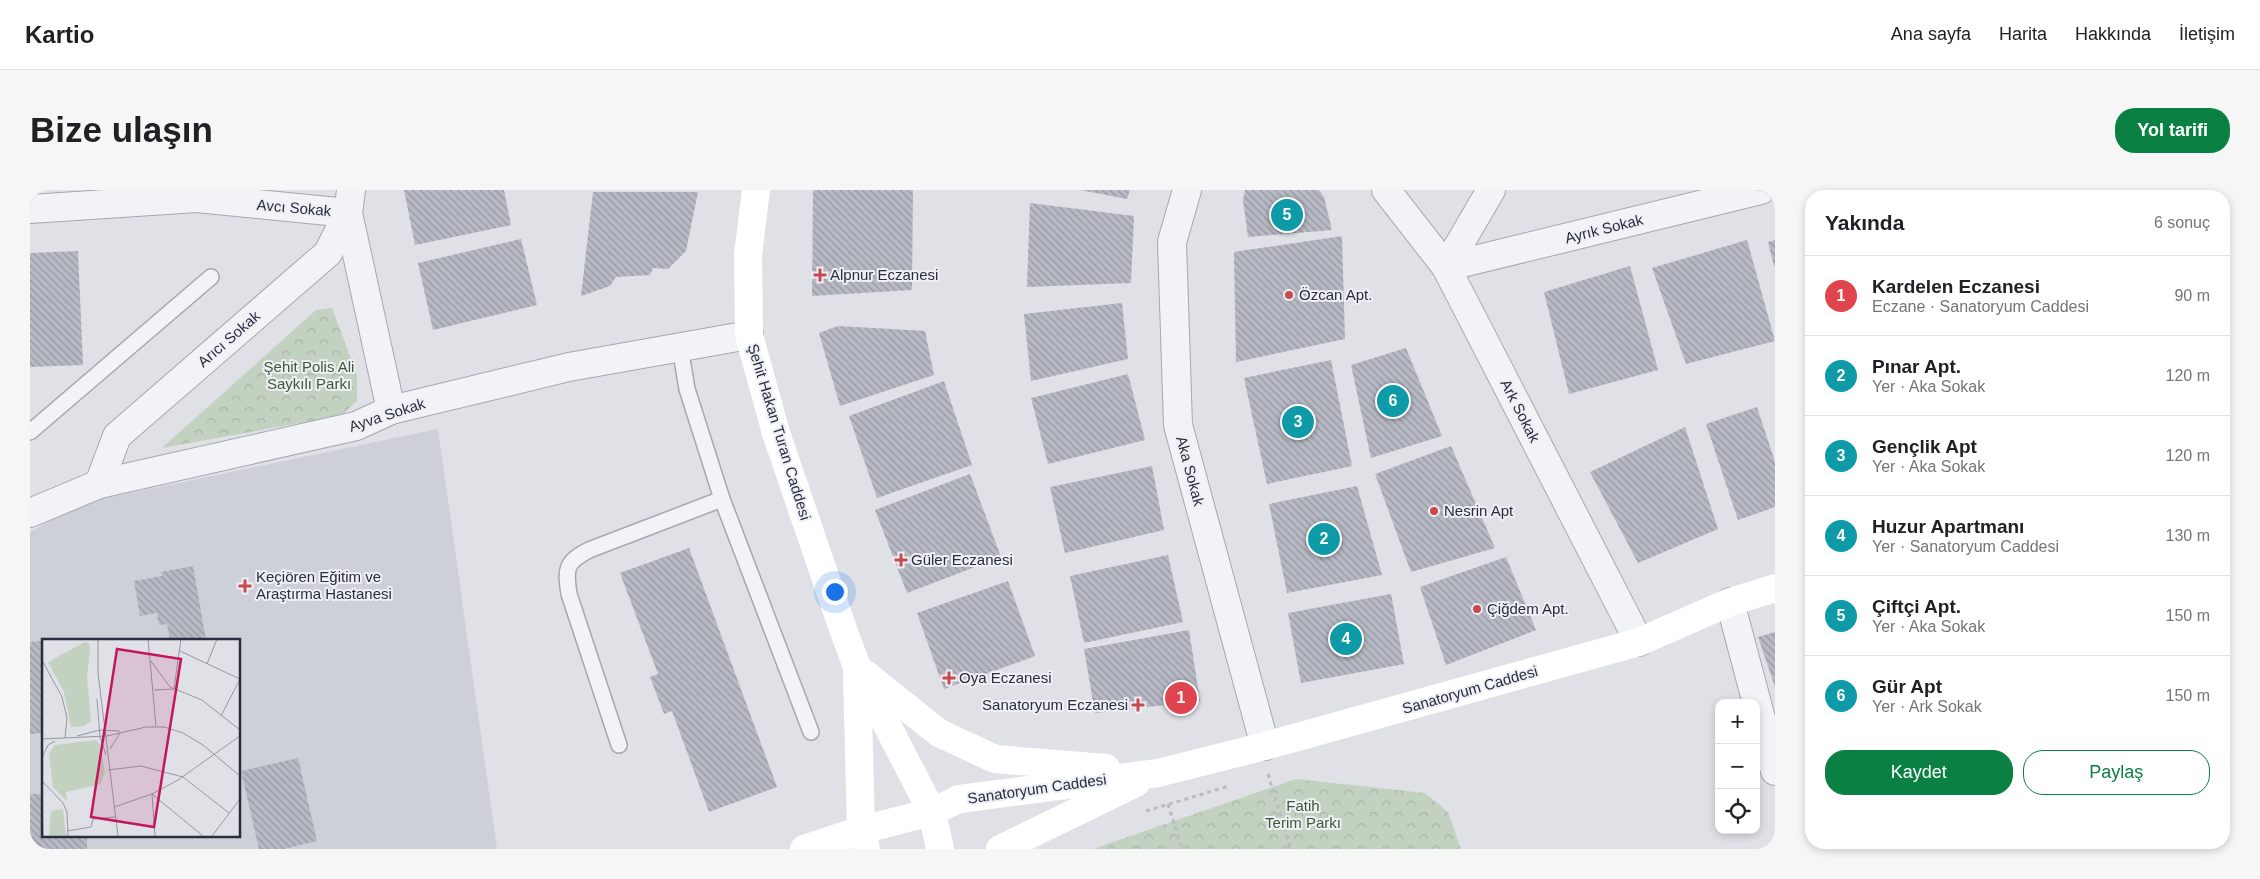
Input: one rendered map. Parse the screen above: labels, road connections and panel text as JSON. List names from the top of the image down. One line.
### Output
{"streets":{"main road":["Şehit Hakan Turan Caddesi","Sanatoryum Caddesi"],"street":["Avcı Sokak","Ayrık Sokak","Arıcı Sokak","Ark Sokak","Ayva Sokak","Aka Sokak"]},"crossings":[["Avcı Sokak","Arıcı Sokak"],["Ayrık Sokak","Ark Sokak"],["Arıcı Sokak","Ayva Sokak"],["Ark Sokak","Sanatoryum Caddesi"],["Ayva Sokak","Şehit Hakan Turan Caddesi"],["Aka Sokak","Sanatoryum Caddesi"]],"parks":["Şehit Polis Ali Saykılı Parkı","Fatih Terim Parkı"],"places":{"health":["Alpnur Eczanesi","Güler Eczanesi","Keçiören Eğitim ve Araştırma Hastanesi","Oya Eczanesi","Sanatoryum Eczanesi"],"other":["Özcan Apt.","Nesrin Apt","Çiğdem Apt."]},"page":{"header":"Kartio","nav":["Ana sayfa","Harita","Hakkında","İletişim"],"buttons":["Yol tarifi",["Kaydet","Paylaş"]],"title":"Bize ulaşın","heading":["Yakında","6 sonuç"],"pins":["5","6","3","2","4","1"],"list":[{"mark":"1","name":"Kardelen Eczanesi","note":"Eczane · Sanatoryum Caddesi","value":"90 m"},{"mark":"2","name":"Pınar Apt.","note":"Yer · Aka Sokak","value":"120 m"},{"mark":"3","name":"Gençlik Apt","note":"Yer · Aka Sokak","value":"120 m"},{"mark":"4","name":"Huzur Apartmanı","note":"Yer · Sanatoryum Caddesi","value":"130 m"},{"mark":"5","name":"Çiftçi Apt.","note":"Yer · Aka Sokak","value":"150 m"},{"mark":"6","name":"Gür Apt","note":"Yer · Ark Sokak","value":"150 m"}],"map_buttons":["+","−"]}}
